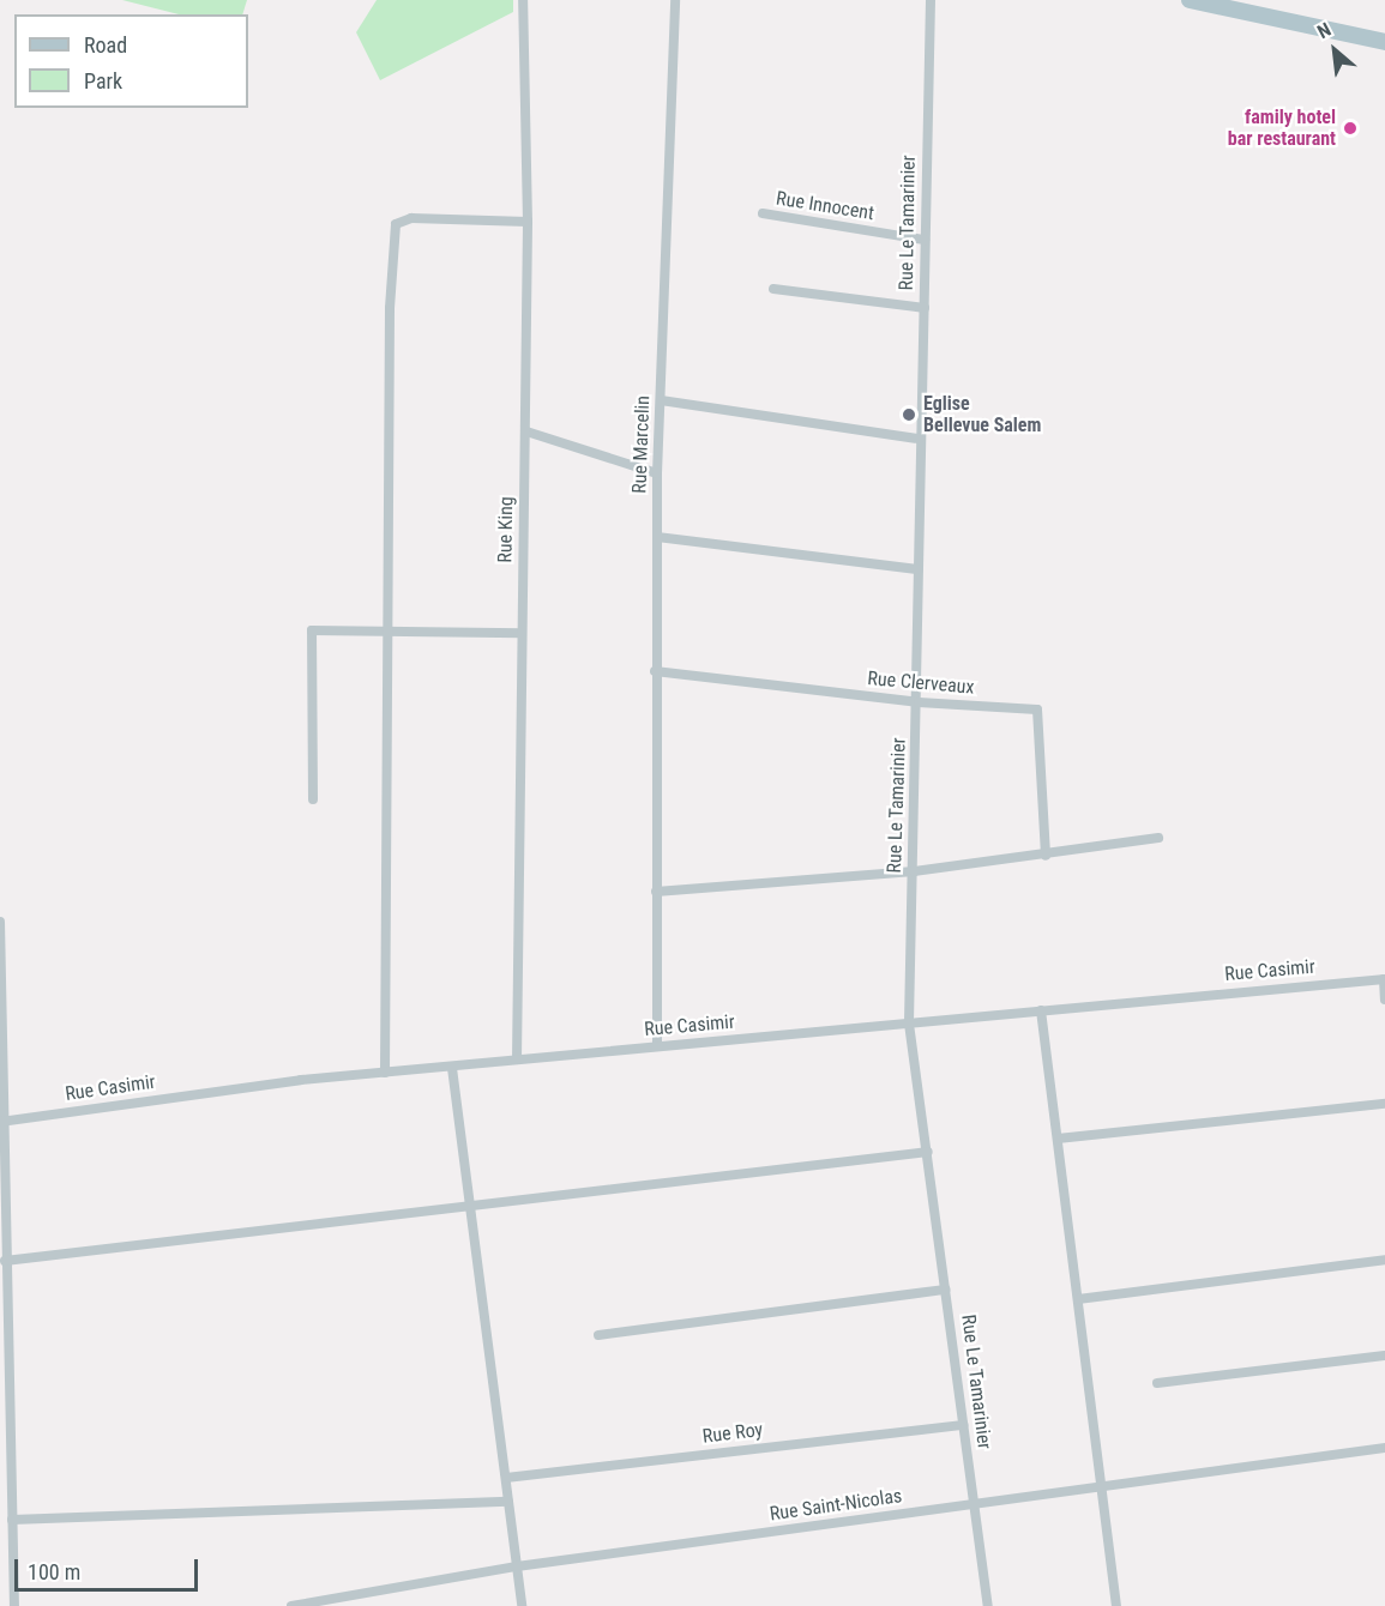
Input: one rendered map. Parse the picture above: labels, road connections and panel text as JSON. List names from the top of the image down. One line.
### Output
{"streets":{"street":["Rue Innocent","Rue Le Tamarinier","Rue Marcelin","Rue King","Rue Clerveaux","Rue Casimir","Rue Roy","Rue Saint-Nicolas"]},"crossings":[["Rue Innocent","Rue Le Tamarinier"],["Rue Le Tamarinier","Rue Clerveaux"],["Rue Le Tamarinier","Rue Casimir"],["Rue Le Tamarinier","Rue Roy"],["Rue Le Tamarinier","Rue Saint-Nicolas"],["Rue Marcelin","Rue Clerveaux"],["Rue Marcelin","Rue Casimir"],["Rue King","Rue Casimir"]],"places":["family hotel bar restaurant","Eglise Bellevue Salem"],"legend":["Road","Park"],"scale_bar":"100 m","north":"top left"}
